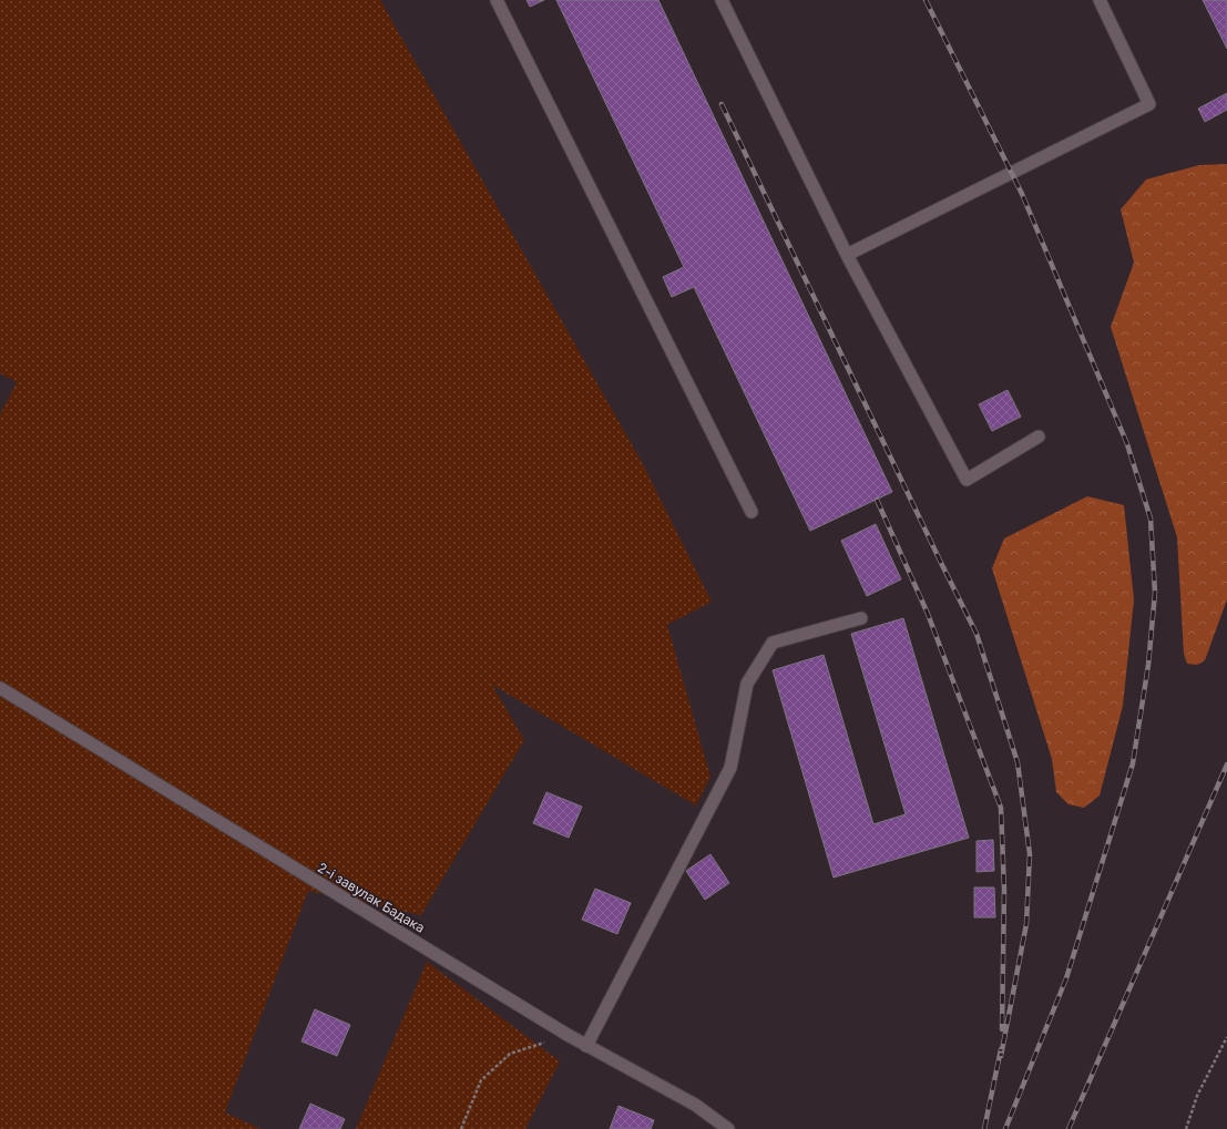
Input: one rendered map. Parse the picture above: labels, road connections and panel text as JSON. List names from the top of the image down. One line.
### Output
{"streets":{"street":["2-і завулак Бадака"]}}
